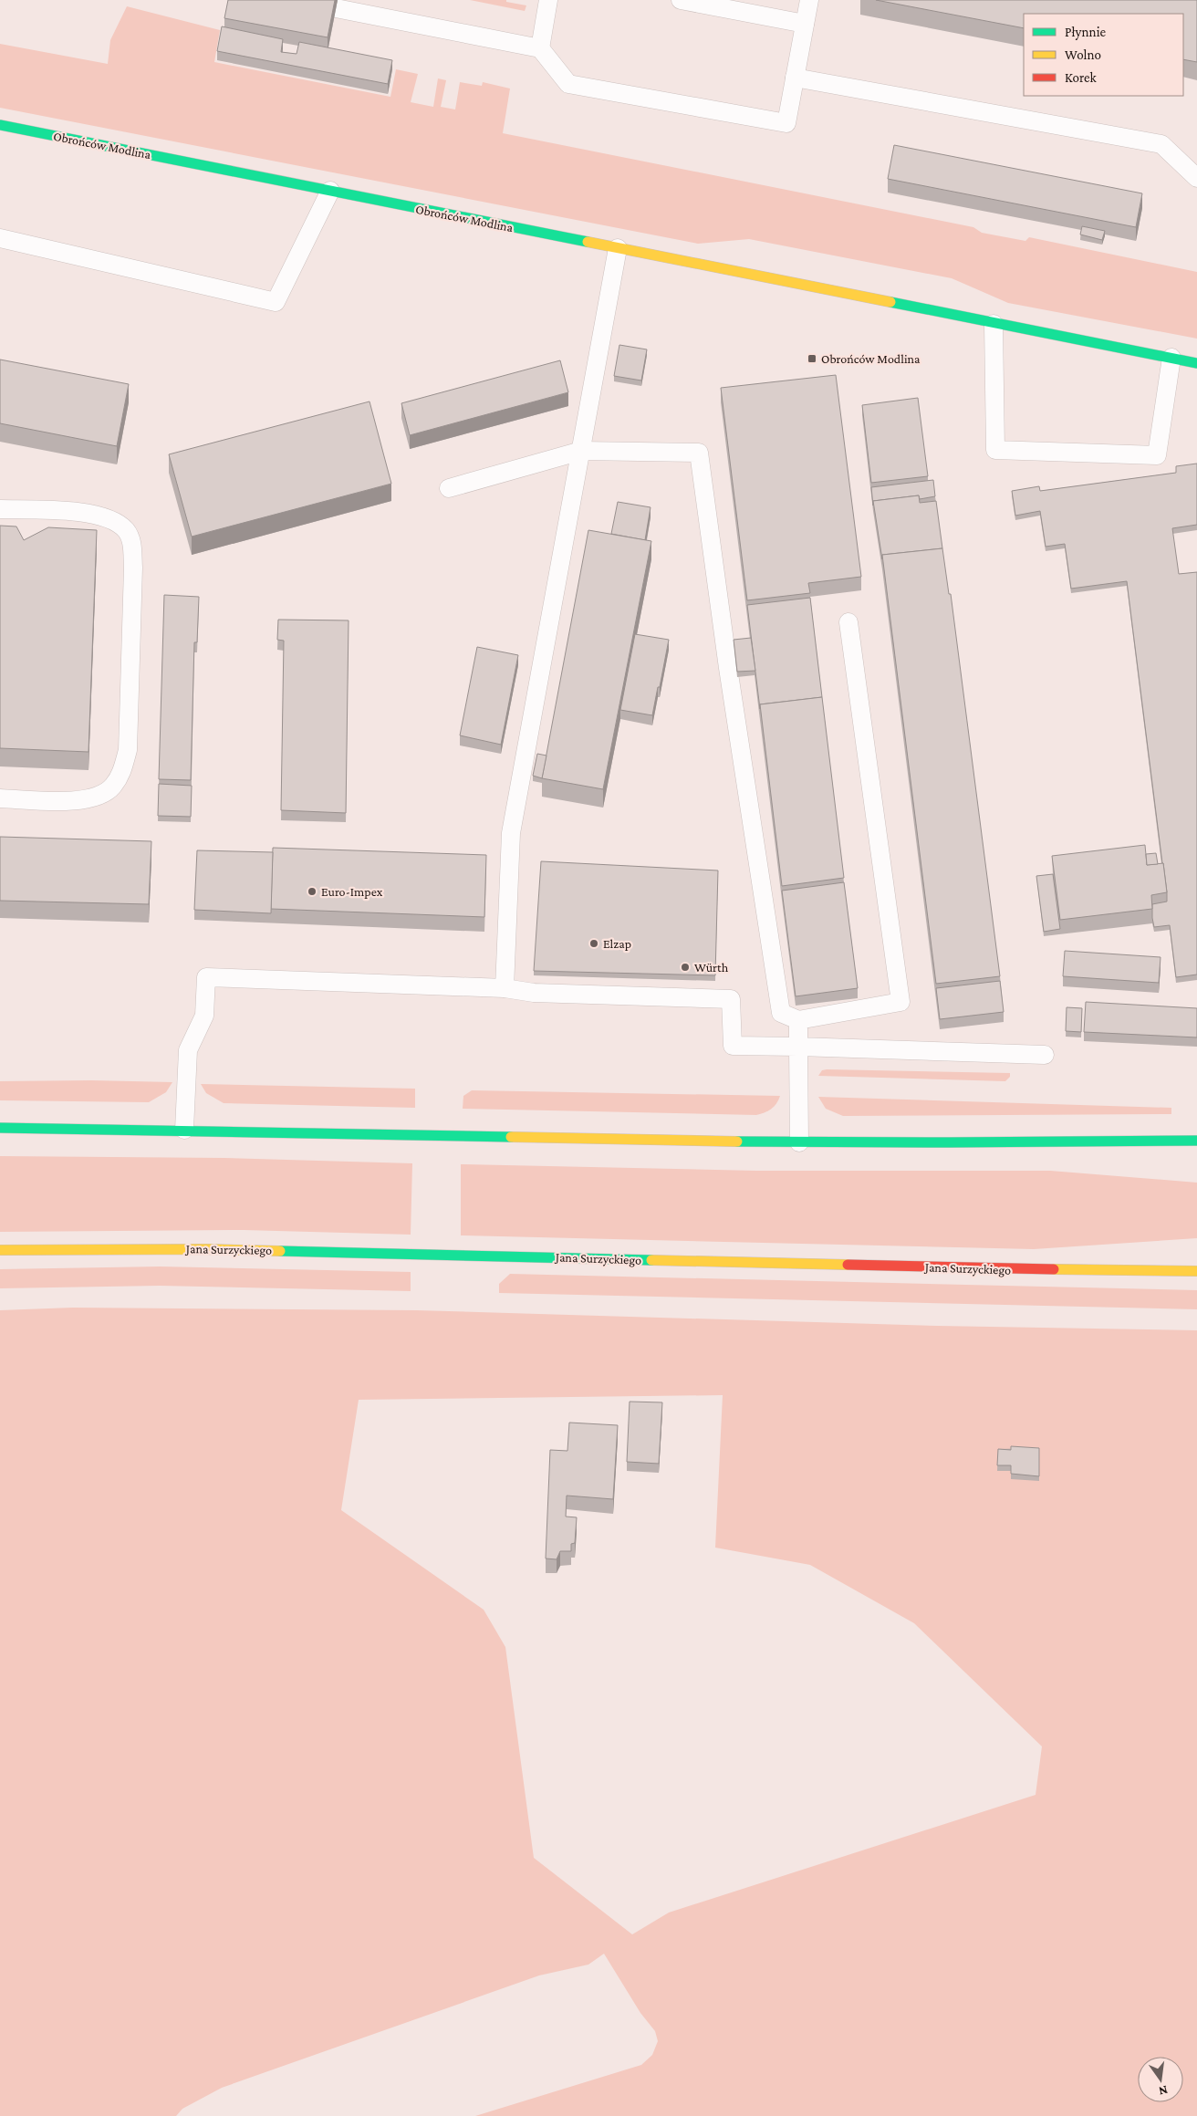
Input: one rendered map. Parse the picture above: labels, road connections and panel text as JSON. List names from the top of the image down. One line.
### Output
{"streets":{"main road":["Obrońców Modlina","Jana Surzyckiego"]},"places":{"transit":["Obrońców Modlina"],"other":["Euro-Impex","Elzap","Würth"]},"legend":["Płynnie","Wolno","Korek"],"north":"bottom"}
